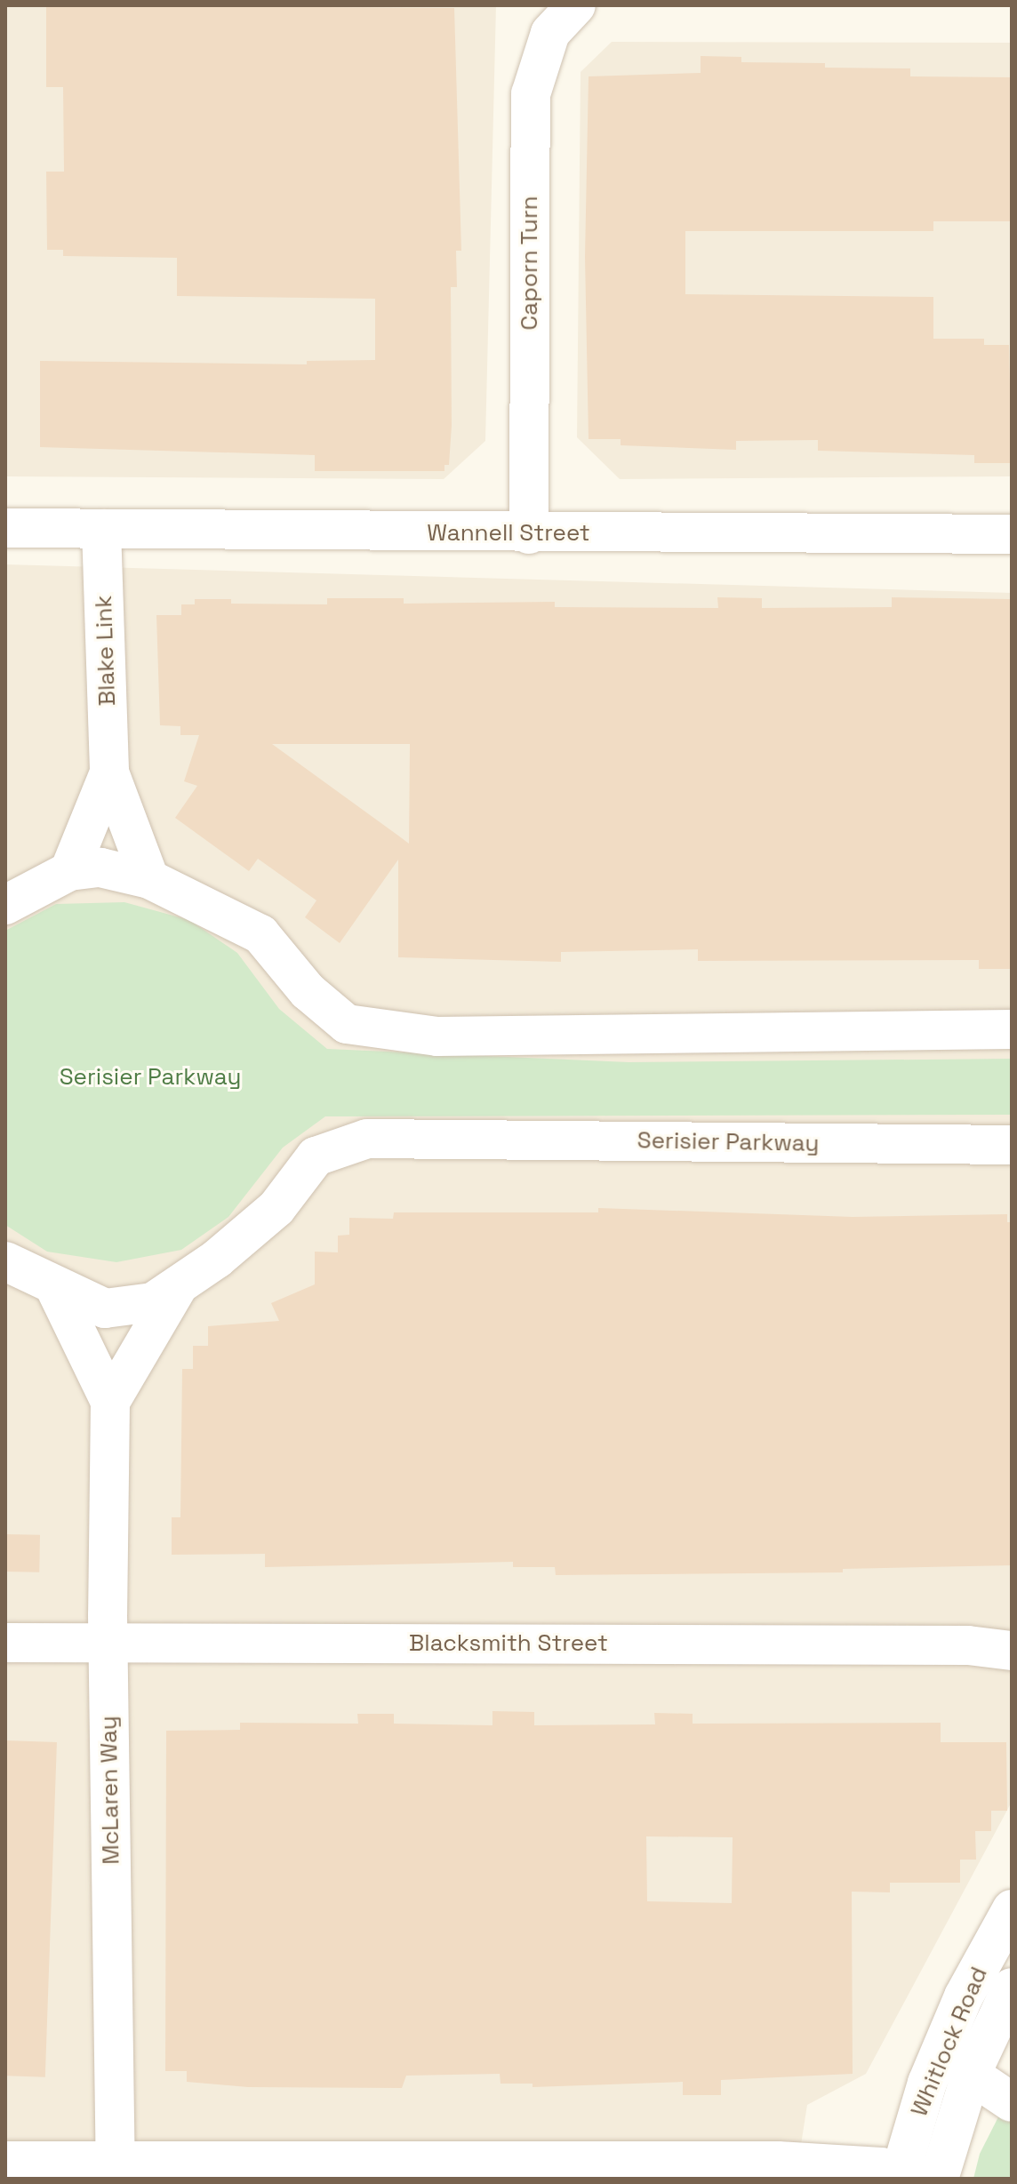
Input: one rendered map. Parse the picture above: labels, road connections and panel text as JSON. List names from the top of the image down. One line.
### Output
{"streets":{"street":["Caporn Turn","Wannell Street","Blake Link","Serisier Parkway","Blacksmith Street","McLaren Way","Whitlock Road"]},"crossings":[["Caporn Turn","Wannell Street"],["Wannell Street","Blake Link"],["Serisier Parkway","McLaren Way"],["Blacksmith Street","McLaren Way"]],"parks":["Serisier Parkway"]}
